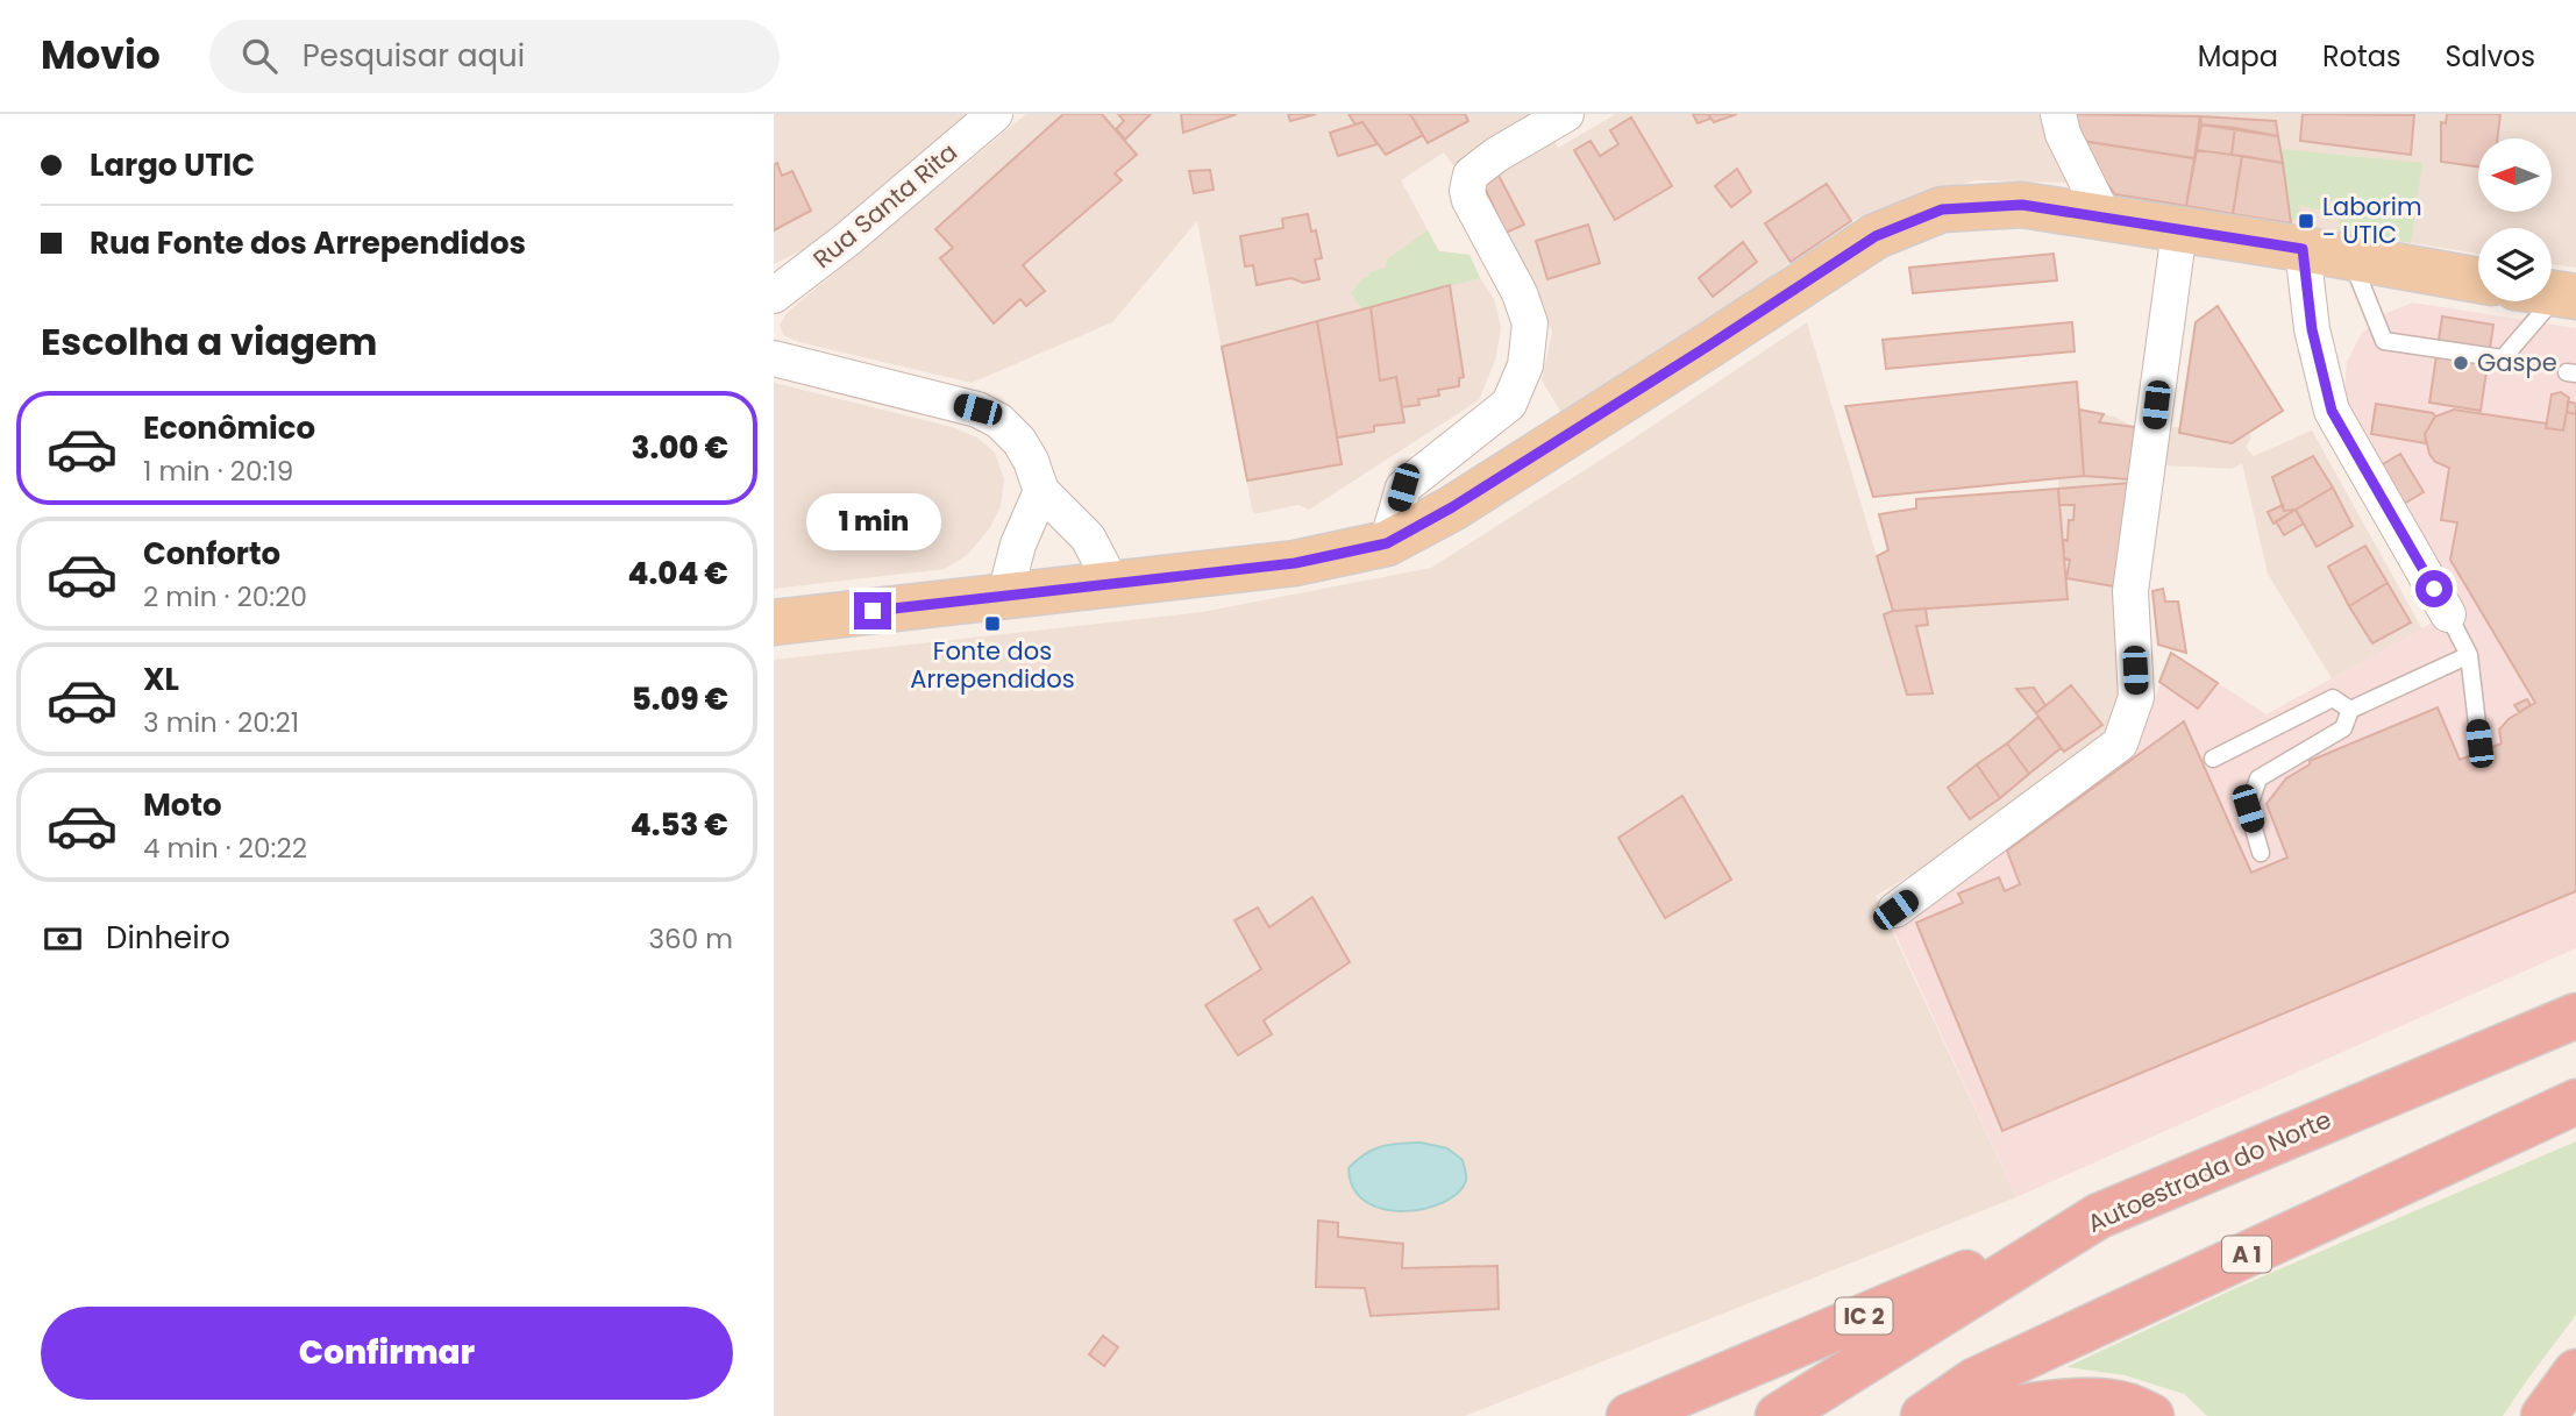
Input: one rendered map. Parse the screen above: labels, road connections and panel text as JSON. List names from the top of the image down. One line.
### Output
{"streets":{"highway":["Autoestrada do Norte","A 1","IC 2"],"street":["Rua Santa Rita"]},"crossings":[["Autoestrada do Norte","IC 2"]],"places":{"transit":["Laborim - UTIC","Fonte dos Arrependidos"],"other":["Gaspe"]},"north":"left","page":{"header":"Movio","search":"Pesquisar aqui","nav":["Mapa","Rotas","Salvos"],"banner":["Largo UTIC","Rua Fonte dos Arrependidos"],"heading":"Escolha a viagem","list":[{"name":"Econômico","note":"1 min · 20:19","value":"3.00 €"},{"name":"Conforto","note":"2 min · 20:20","value":"4.04 €"},{"name":"XL","note":"3 min · 20:21","value":"5.09 €"},{"name":"Moto","note":"4 min · 20:22","value":"4.53 €"}],"bubble":"1 min","pay":["Dinheiro","360 m"],"buttons":"Confirmar"}}
